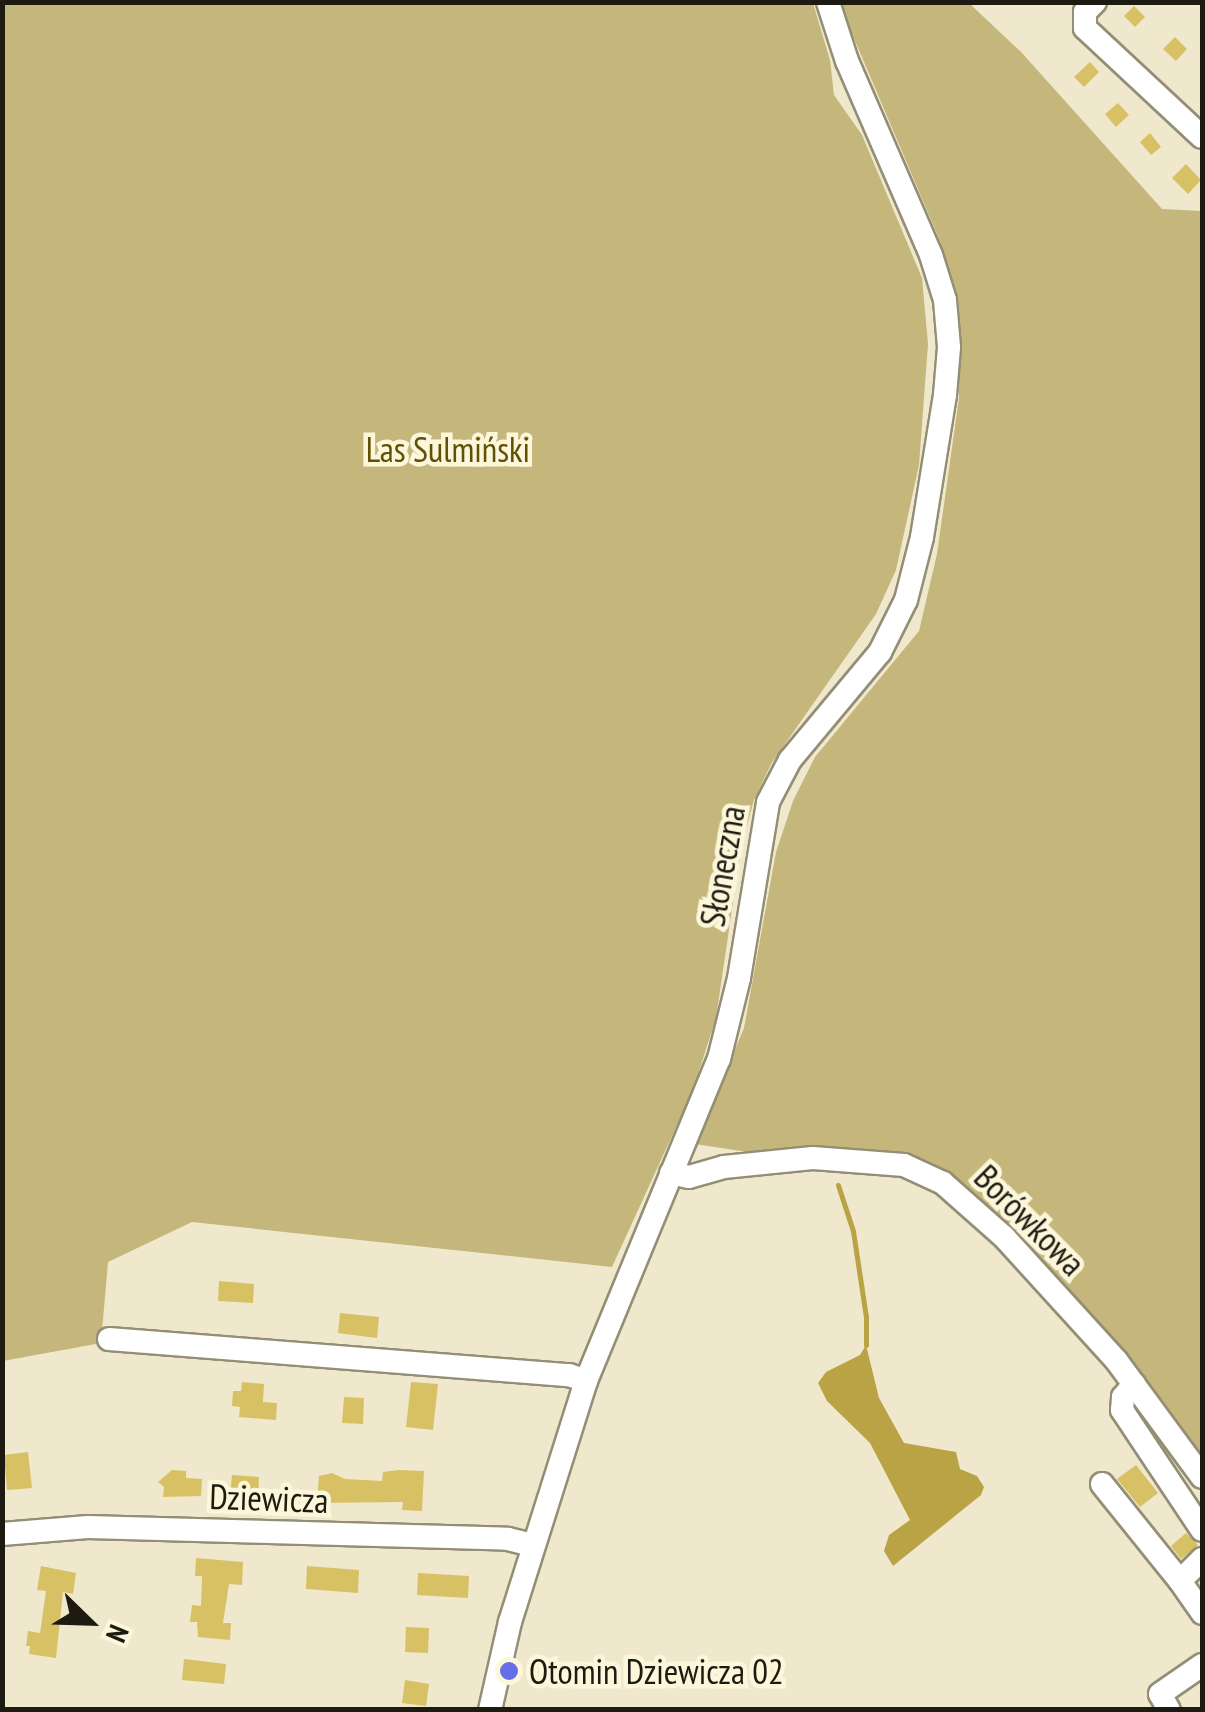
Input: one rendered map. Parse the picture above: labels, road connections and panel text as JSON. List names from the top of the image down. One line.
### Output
{"streets":{"street":["Słoneczna","Borówkowa","Dziewicza"]},"crossings":[["Słoneczna","Borówkowa"],["Słoneczna","Dziewicza"]],"parks":["Las Sulmiński"],"places":["Otomin Dziewicza 02"],"north":"bottom right"}
